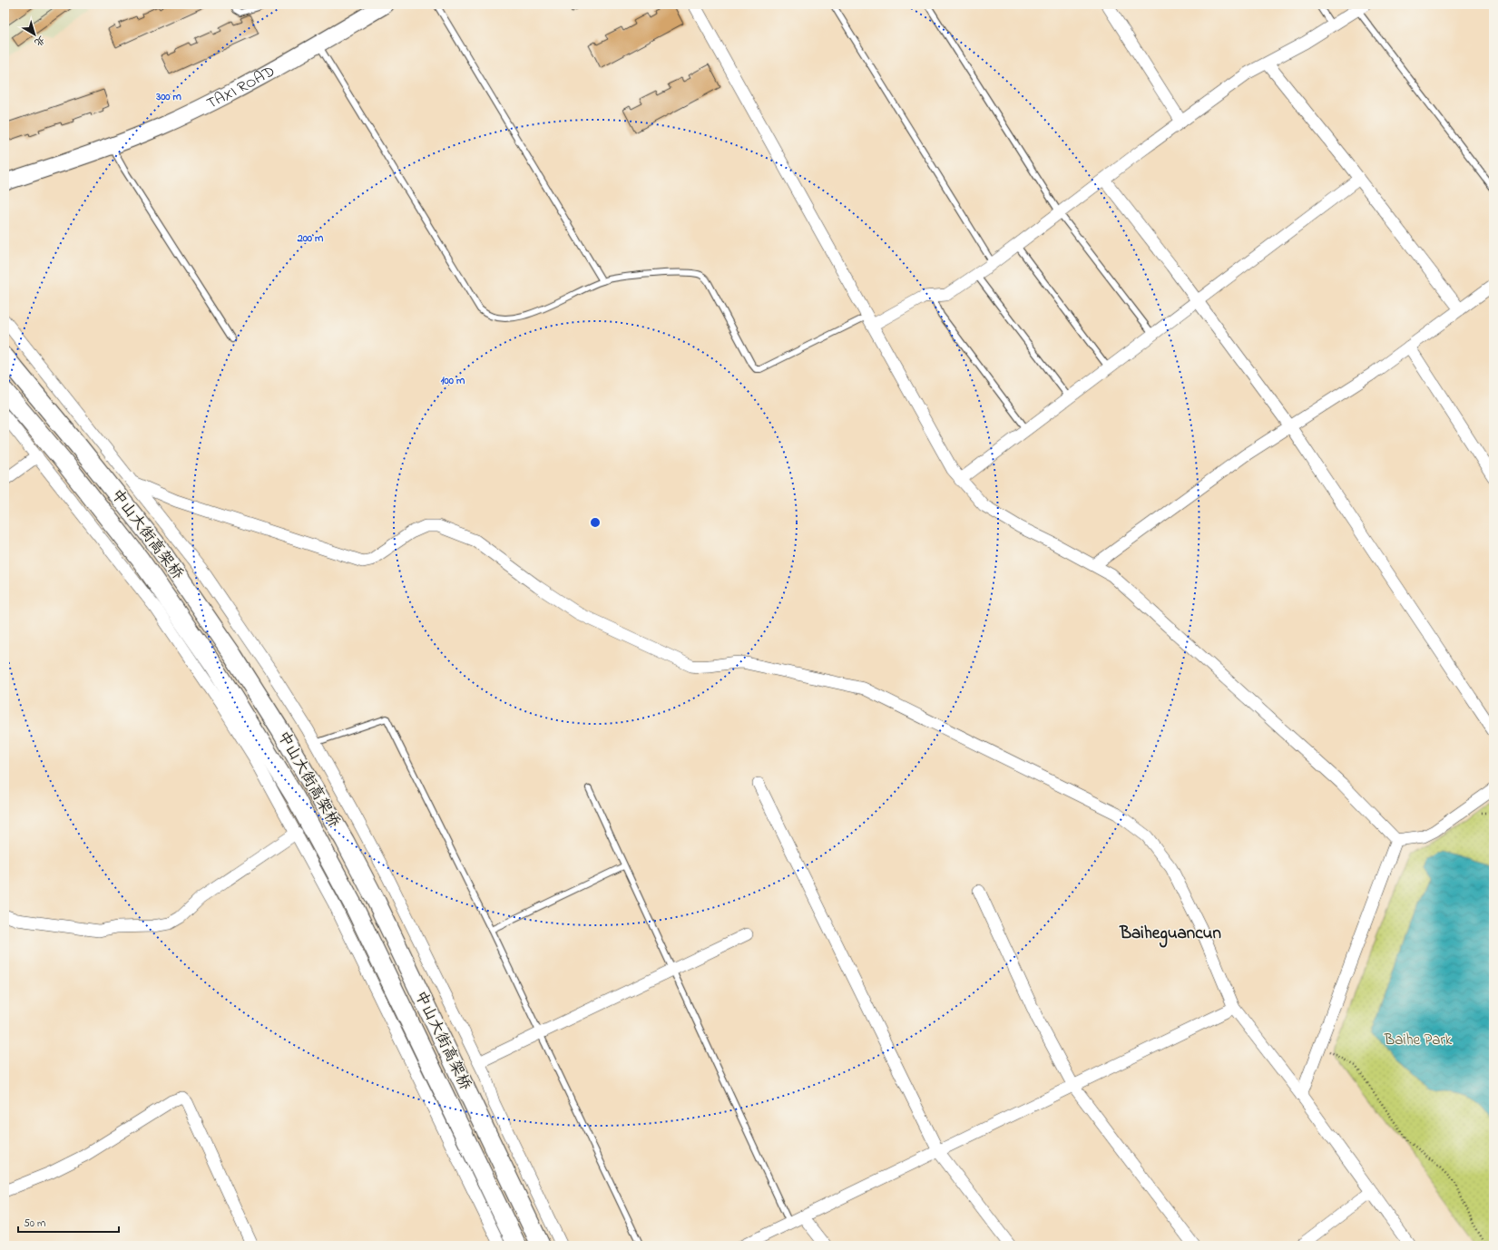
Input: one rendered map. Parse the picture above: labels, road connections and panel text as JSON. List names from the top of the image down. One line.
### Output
{"streets":{"main road":["中山大街高架桥"],"street":["TAXI ROAD"]},"districts":["Baiheguancun"],"parks":["Baihe Park"],"scale_bar":"50 m","north":"bottom right","rings":["300 m","200 m","100 m"]}
